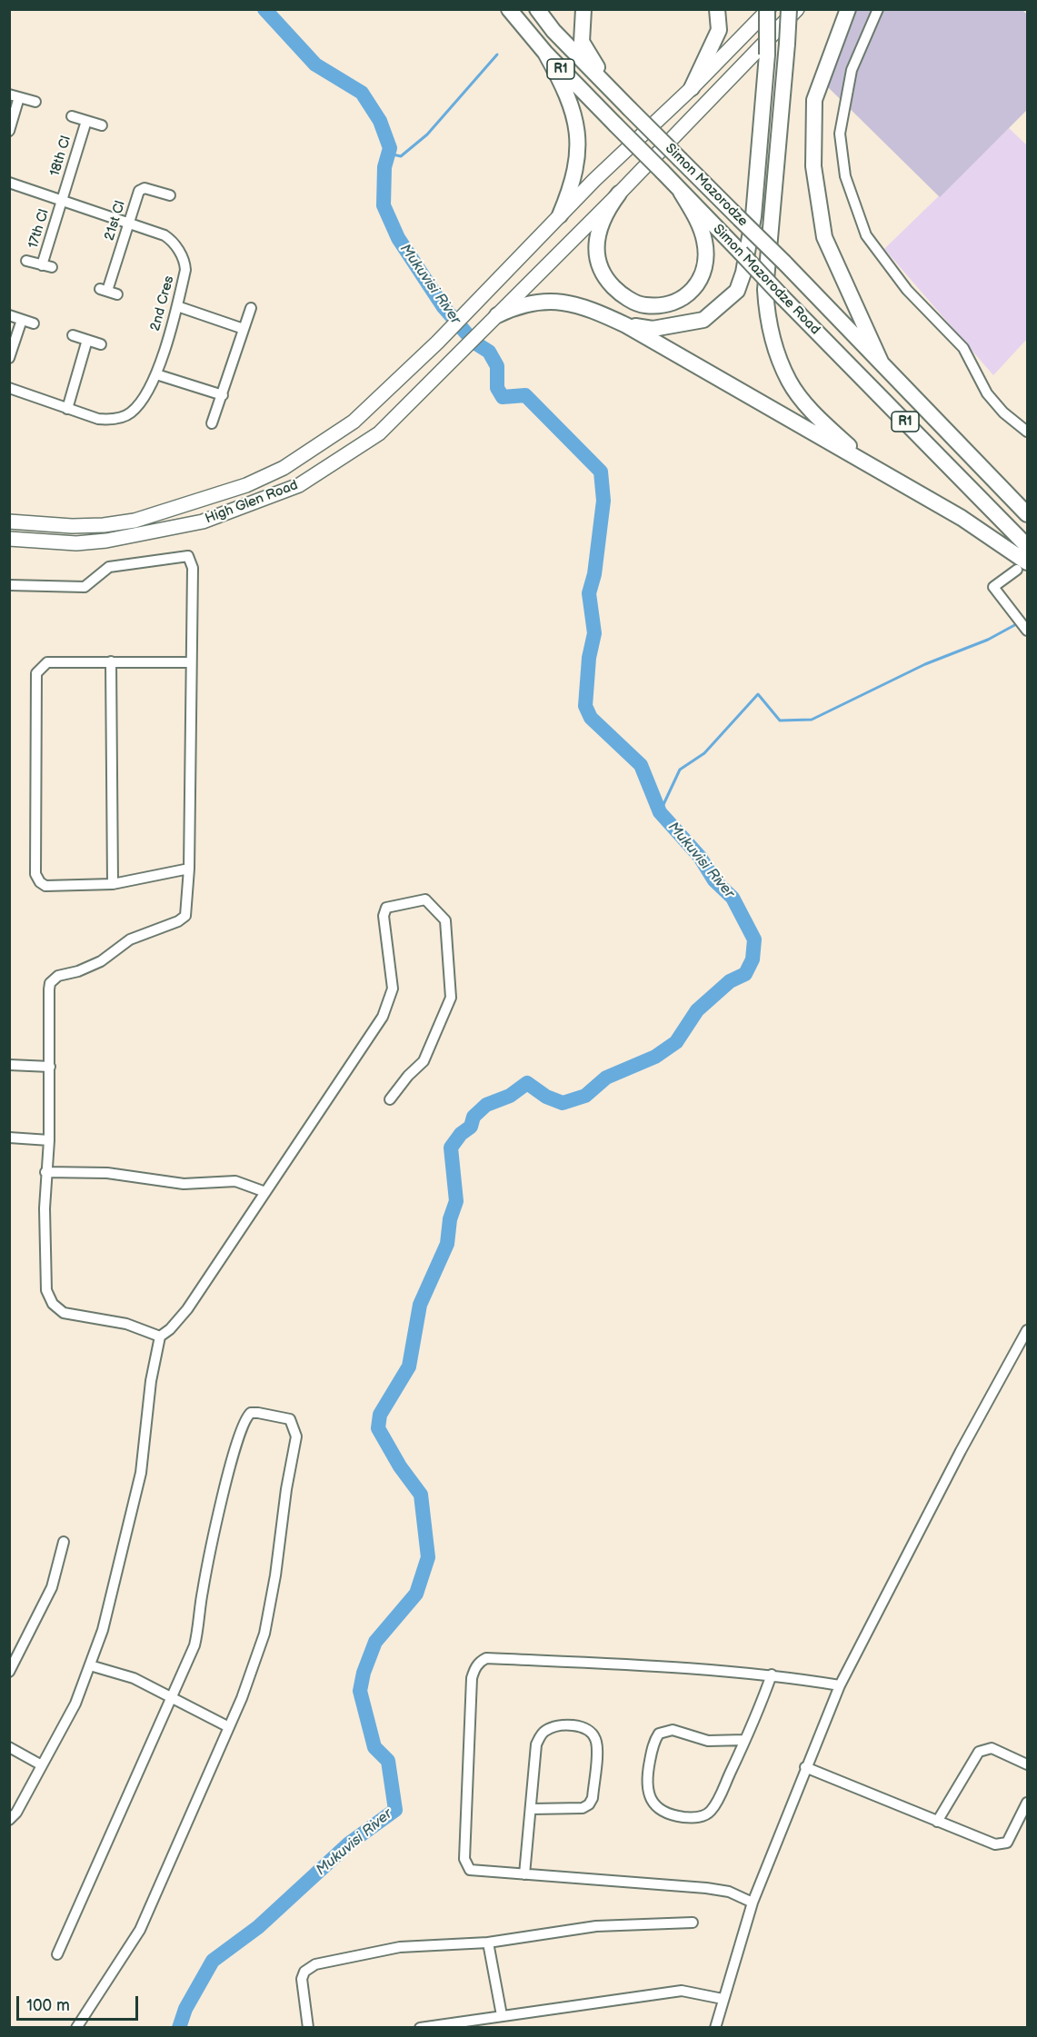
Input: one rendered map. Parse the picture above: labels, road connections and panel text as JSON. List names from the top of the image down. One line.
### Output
{"streets":{"highway":["R1","Simon Mazorodze","Simon Mazorodze Road"],"main road":["High Glen Road"],"street":["18th Cl","21st Cl","17th Cl","2nd Cres"]},"crossings":[["R1","Simon Mazorodze"],["18th Cl","17th Cl"],["18th Cl","2nd Cres"],["Simon Mazorodze","Simon Mazorodze Road"],["21st Cl","2nd Cres"],["17th Cl","2nd Cres"]],"water":["Mukuvisi River"],"scale_bar":"100 m"}
